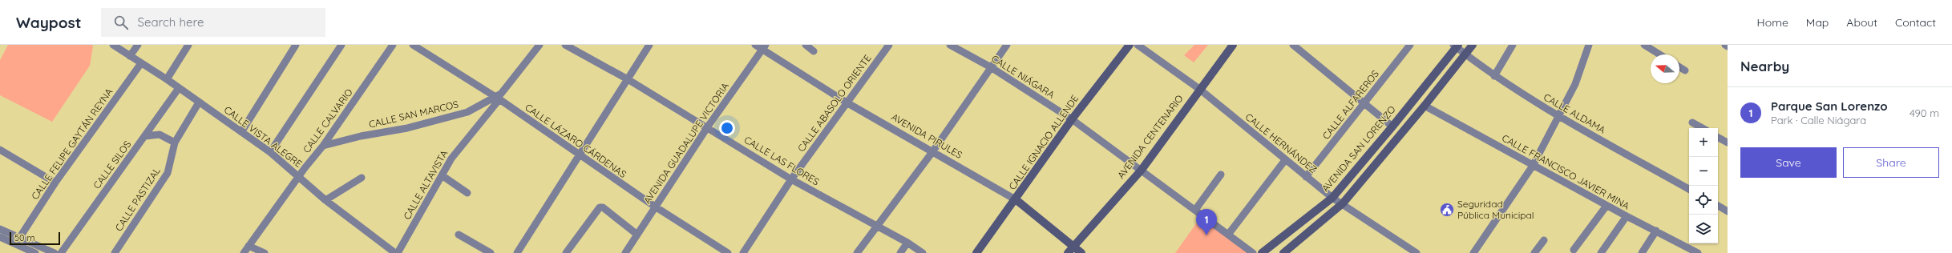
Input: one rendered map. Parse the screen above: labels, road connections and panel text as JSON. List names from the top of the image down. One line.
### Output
{"streets":{"street":["CALLE NIÁGARA","CALLE ABASOLO ORIENTE","CALLE ALFAREROS","CALLE ALDAMA","CALLE SAN MARCOS","CALLE CALVARIO","AVENIDA PIRULES","CALLE VISTA ALEGRE","AVENIDA CENTENARIO","CALLE LÁZARO CÁRDENAS","CALLE IGNACIO ALLENDE","AVENIDA GUADALUPE VICTORIA","CALLE HERNÁNDEZ","CALLE FELIPE GAYTÁN REYNA","AVENIDA SAN LORENZO","CALLE LAS FLORES","CALLE SILOS","CALLE FRANCISCO JAVIER MINA","CALLE ALTAVISTA","CALLE PASTIZAL"]},"crossings":[["CALLE NIÁGARA","AVENIDA CENTENARIO"],["CALLE NIÁGARA","CALLE IGNACIO ALLENDE"],["CALLE ABASOLO ORIENTE","AVENIDA PIRULES"],["CALLE ABASOLO ORIENTE","CALLE LAS FLORES"],["CALLE ALFAREROS","CALLE HERNÁNDEZ"],["CALLE ALDAMA","AVENIDA SAN LORENZO"],["CALLE SAN MARCOS","CALLE CALVARIO"],["CALLE SAN MARCOS","CALLE LÁZARO CÁRDENAS"],["CALLE SAN MARCOS","CALLE ALTAVISTA"],["CALLE CALVARIO","CALLE VISTA ALEGRE"],["AVENIDA PIRULES","AVENIDA CENTENARIO"],["AVENIDA PIRULES","CALLE IGNACIO ALLENDE"],["AVENIDA PIRULES","AVENIDA GUADALUPE VICTORIA"],["CALLE VISTA ALEGRE","CALLE FELIPE GAYTÁN REYNA"],["CALLE VISTA ALEGRE","CALLE SILOS"],["CALLE VISTA ALEGRE","CALLE PASTIZAL"],["AVENIDA CENTENARIO","CALLE HERNÁNDEZ"],["CALLE LÁZARO CÁRDENAS","AVENIDA GUADALUPE VICTORIA"],["CALLE LÁZARO CÁRDENAS","CALLE ALTAVISTA"],["AVENIDA GUADALUPE VICTORIA","CALLE LAS FLORES"],["CALLE HERNÁNDEZ","AVENIDA SAN LORENZO"]],"places":{"public building":["Seguridad Pública Municipal"]},"scale_bar":"50 m","north":"left","page":{"header":"Waypost","search":"Search here","nav":["Home","Map","About","Contact"],"heading":"Nearby","list":[{"mark":"1","name":"Parque San Lorenzo","note":"Park · Calle Niágara","value":"490 m"}],"map_buttons":["+","−"],"buttons":["Save","Share"],"pins":"1","scale":"50 m"}}
